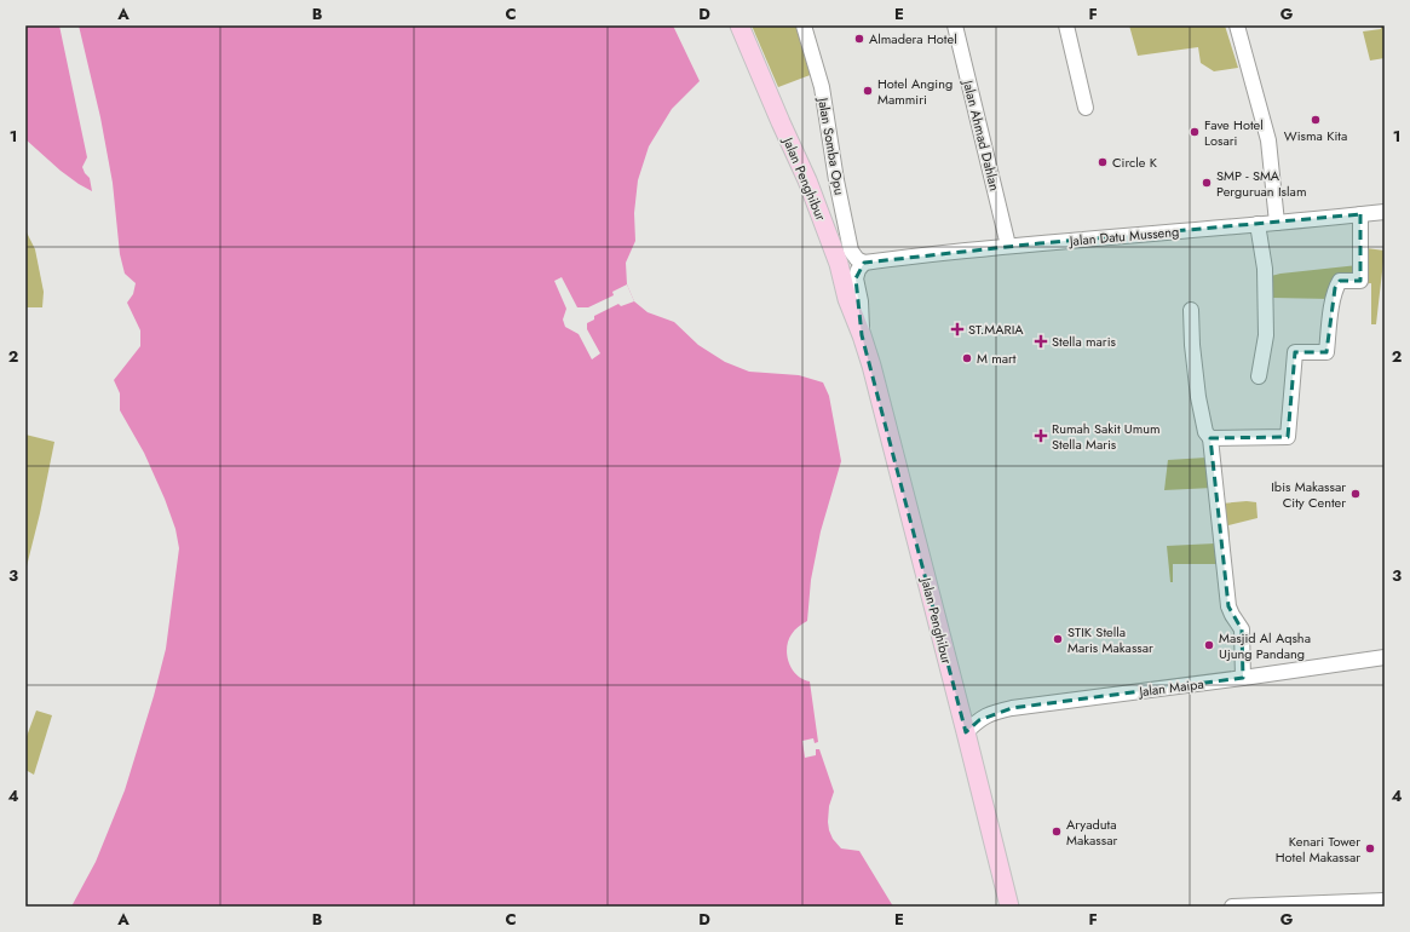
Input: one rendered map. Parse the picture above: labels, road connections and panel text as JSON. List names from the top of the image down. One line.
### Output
{"streets":{"main road":["Jalan Penghibur"],"street":["Jalan Ahmad Dahlan","Jalan Somba Opu","Jalan Datu Musseng","Jalan Maipa"]},"crossings":[["Jalan Ahmad Dahlan","Jalan Datu Musseng"],["Jalan Somba Opu","Jalan Penghibur"],["Jalan Somba Opu","Jalan Datu Musseng"],["Jalan Penghibur","Jalan Datu Musseng"],["Jalan Penghibur","Jalan Maipa"]],"places":{"other":["Almadera Hotel","Hotel Anging Mammiri","Wisma Kita","Fave Hotel Losari","Circle K","SMP - SMA Perguruan Islam","M mart","Ibis Makassar City Center","STIK Stella Maris Makassar","Masjid Al Aqsha Ujung Pandang","Aryaduta Makassar","Kenari Tower Hotel Makassar"],"health":["ST.MARIA","Stella maris","Rumah Sakit Umum Stella Maris"]},"grid":{"columns":["A","B","C","D","E","F","G"],"rows":["1","2","3","4"]}}
